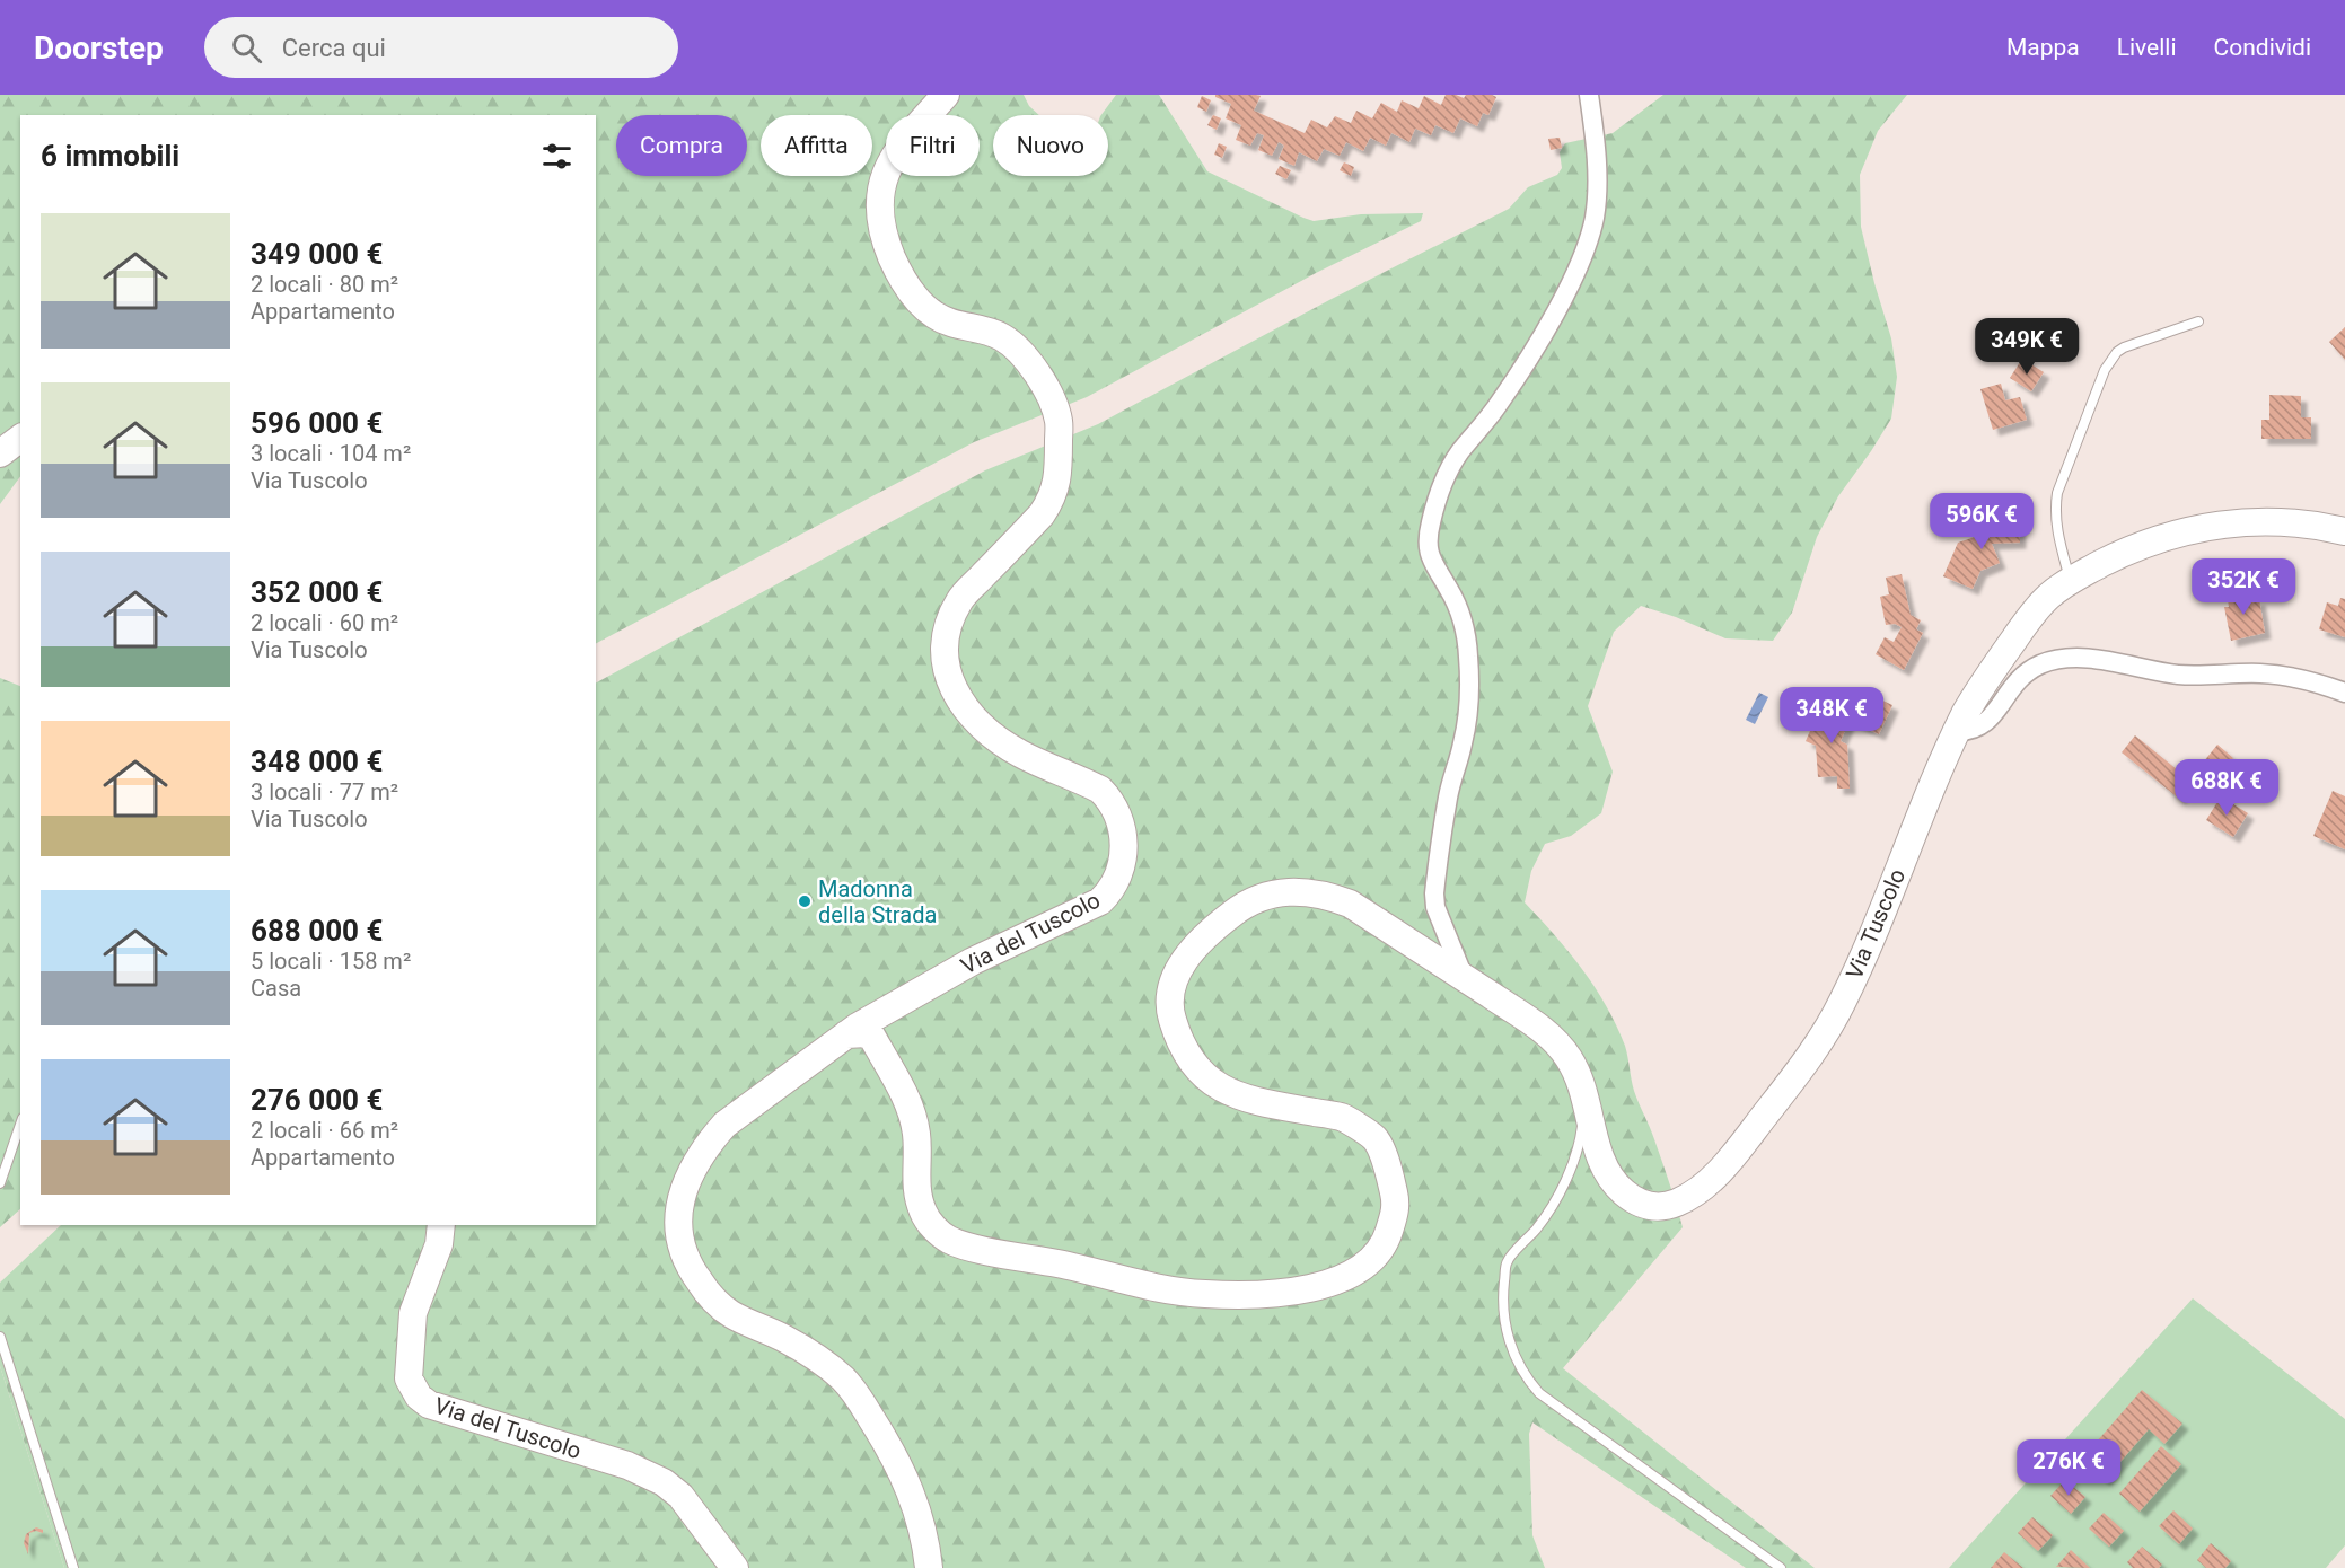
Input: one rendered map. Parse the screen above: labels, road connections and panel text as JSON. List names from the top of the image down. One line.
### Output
{"streets":{"street":["Via Tuscolo","Via del Tuscolo"]},"places":["Madonna della Strada"],"page":{"header":"Doorstep","search":"Cerca qui","nav":["Mappa","Livelli","Condividi"],"chip":["Compra","Affitta","Filtri","Nuovo"],"heading":"6 immobili","list":[{"name":"349 000 €","note":"2 locali · 80 m² · Appartamento"},{"name":"596 000 €","note":"3 locali · 104 m² · Via Tuscolo"},{"name":"352 000 €","note":"2 locali · 60 m² · Via Tuscolo"},{"name":"348 000 €","note":"3 locali · 77 m² · Via Tuscolo"},{"name":"688 000 €","note":"5 locali · 158 m² · Casa"},{"name":"276 000 €","note":"2 locali · 66 m² · Appartamento"}],"price":["349K €","596K €","352K €","348K €","688K €","276K €"]}}
